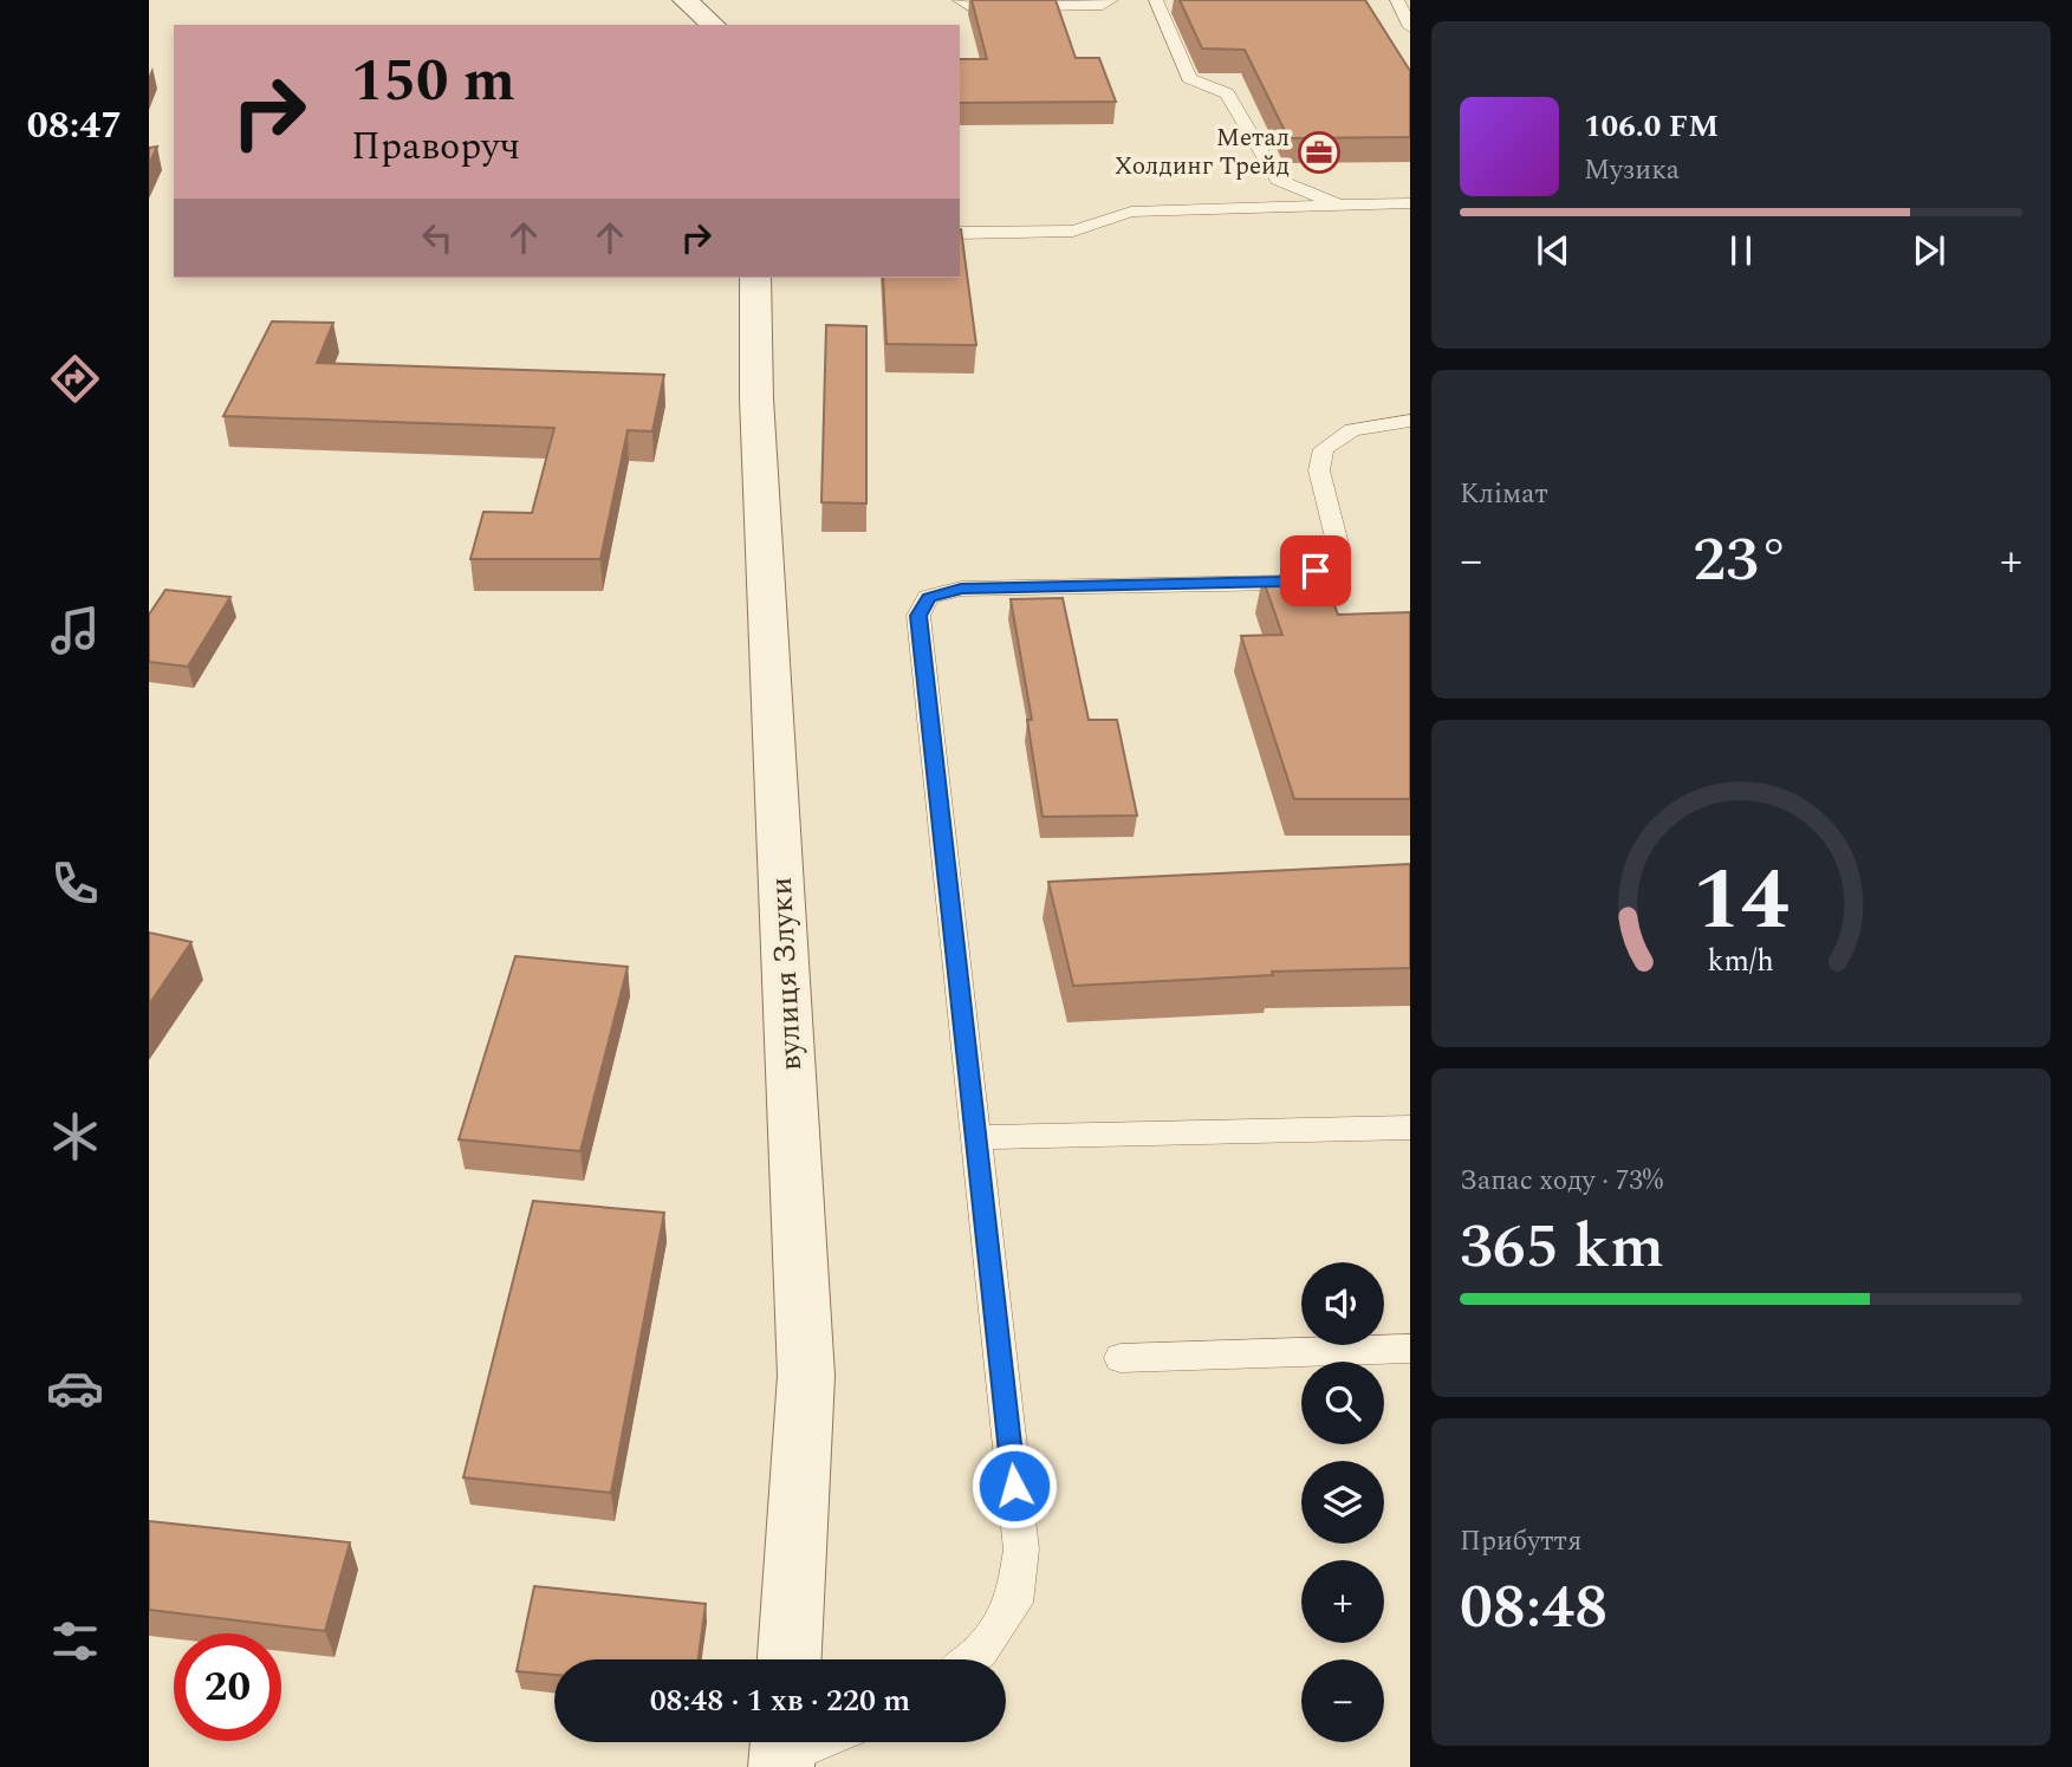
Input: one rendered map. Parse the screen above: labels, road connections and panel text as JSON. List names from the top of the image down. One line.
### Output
{"streets":{"street":["вулиця Злуки"]},"places":{"office":["Метал Холдинг Трейд"]},"page":{"tabs":"08:47","turn":["150 m","Праворуч"],"song":["106.0 FM","Музика"],"tile":["Клімат",["Запас ходу · 73%","365 km"],["Прибуття","08:48"]],"heat":["−","23°","+"],"map_buttons":["+","−"],"limit":"20","trip":"08:48 · 1 хв · 220 m","gauge":["14","km/h"]}}
